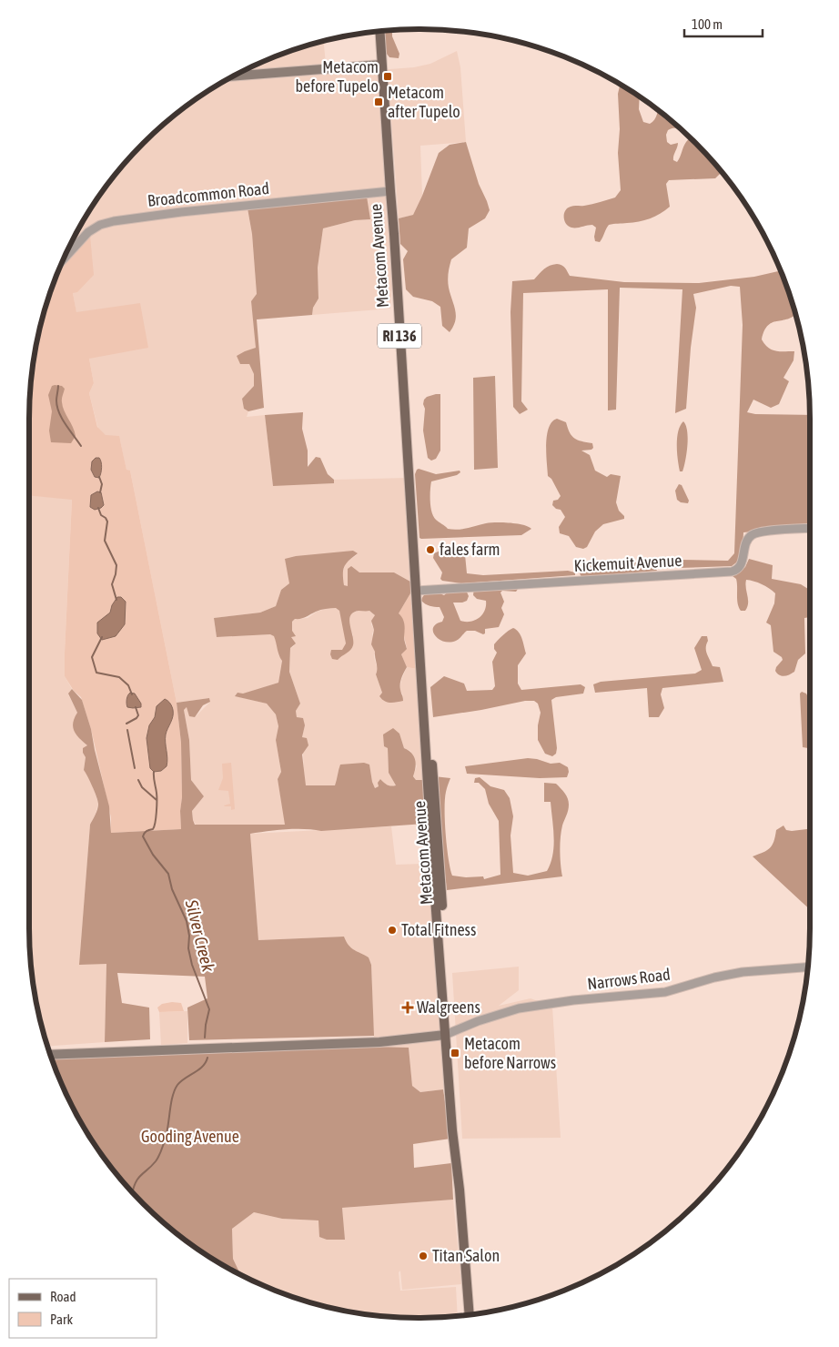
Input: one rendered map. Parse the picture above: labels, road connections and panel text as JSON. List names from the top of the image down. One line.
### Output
{"streets":{"main road":["Metacom Avenue","RI 136"],"street":["Broadcommon Road","Kickemuit Avenue","Narrows Road"]},"crossings":[["Broadcommon Road","Metacom Avenue"],["Metacom Avenue","Kickemuit Avenue"],["Metacom Avenue","Narrows Road"]],"water":["Silver Creek"],"parks":["Gooding Avenue"],"places":{"transit":["Metacom before Tupelo","Metacom after Tupelo","Metacom before Narrows"],"other":["fales farm","Total Fitness","Titan Salon"],"health":["Walgreens"]},"legend":["Road","Park"],"scale_bar":"100 m"}
